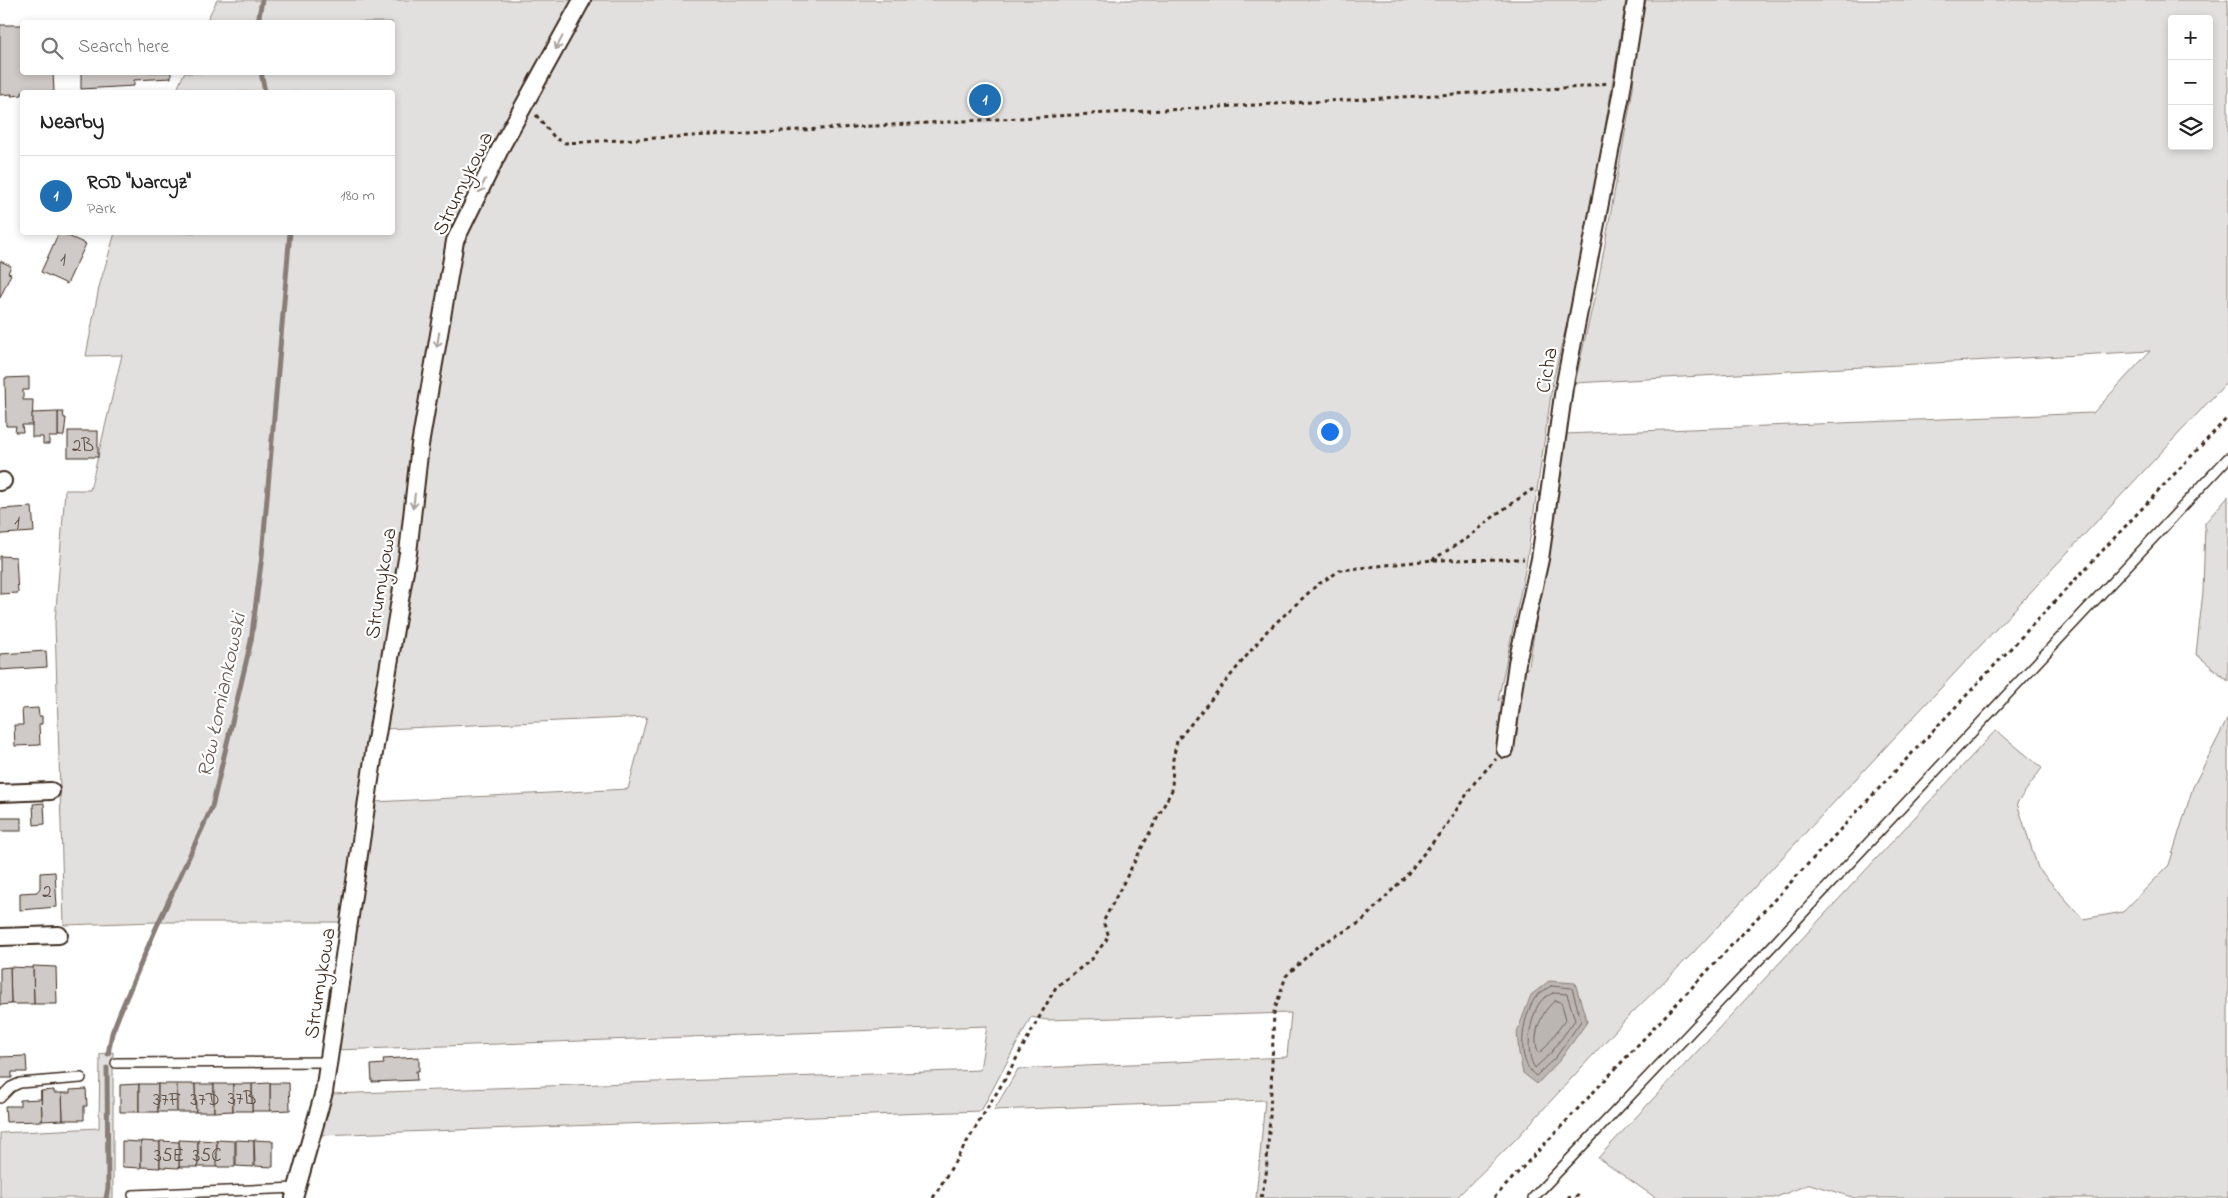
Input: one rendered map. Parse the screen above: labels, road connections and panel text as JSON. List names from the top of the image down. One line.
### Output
{"streets":{"street":["Strumykowa","Cicha"]},"one_way":["Strumykowa"],"water":["Rów Łomiankowski"],"house_numbers":["1","2B","1","2","37B","37F","37D","35E","35C"],"page":{"map_buttons":["+","−"],"search":"Search here","pins":"1","heading":"Nearby","list":[{"mark":"1","name":"ROD \"Narcyz\"","note":"Park","value":"180 m"}]}}
